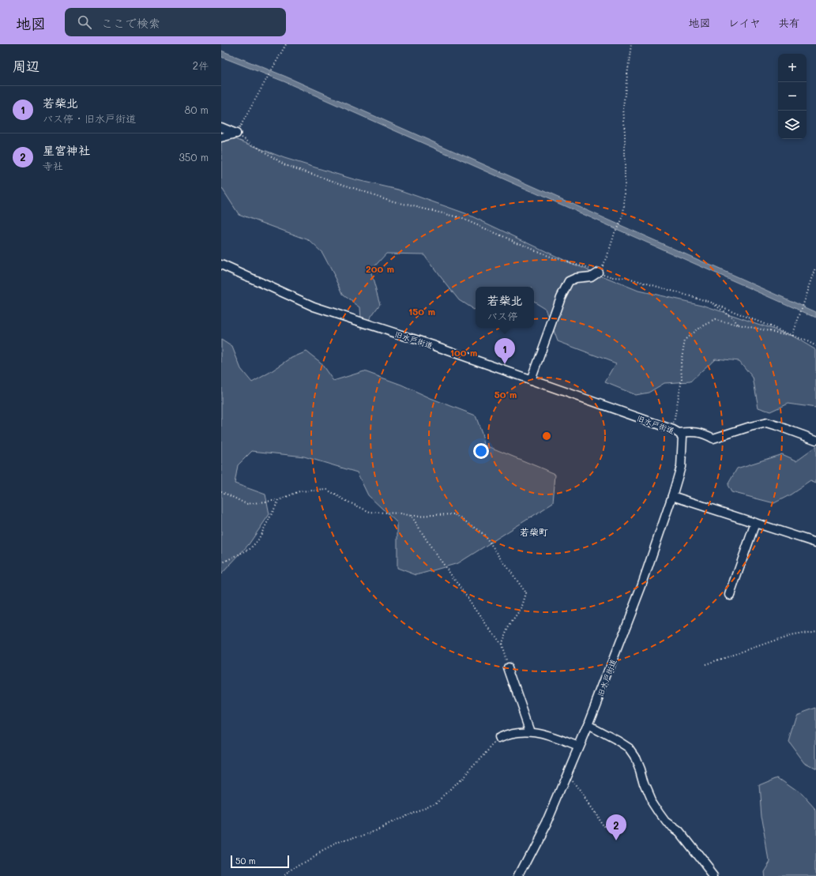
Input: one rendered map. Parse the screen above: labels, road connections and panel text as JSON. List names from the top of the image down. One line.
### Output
{"streets":{"street":["旧水戸街道"]},"districts":["若柴町"],"scale_bar":"50 m","page":{"header":"地図","search":"ここで検索","nav":["地図","レイヤ","共有"],"heading":["周辺","2件"],"map_buttons":["+","−"],"list":[{"mark":"1","name":"若柴北","note":"バス停 · 旧水戸街道","value":"80 m"},{"mark":"2","name":"星宮神社","note":"寺社","value":"350 m"}],"popup":["若柴北","バス停"],"pins":["1","2"],"scale":"50 m"},"rings":["200 m","150 m","100 m","50 m"]}
